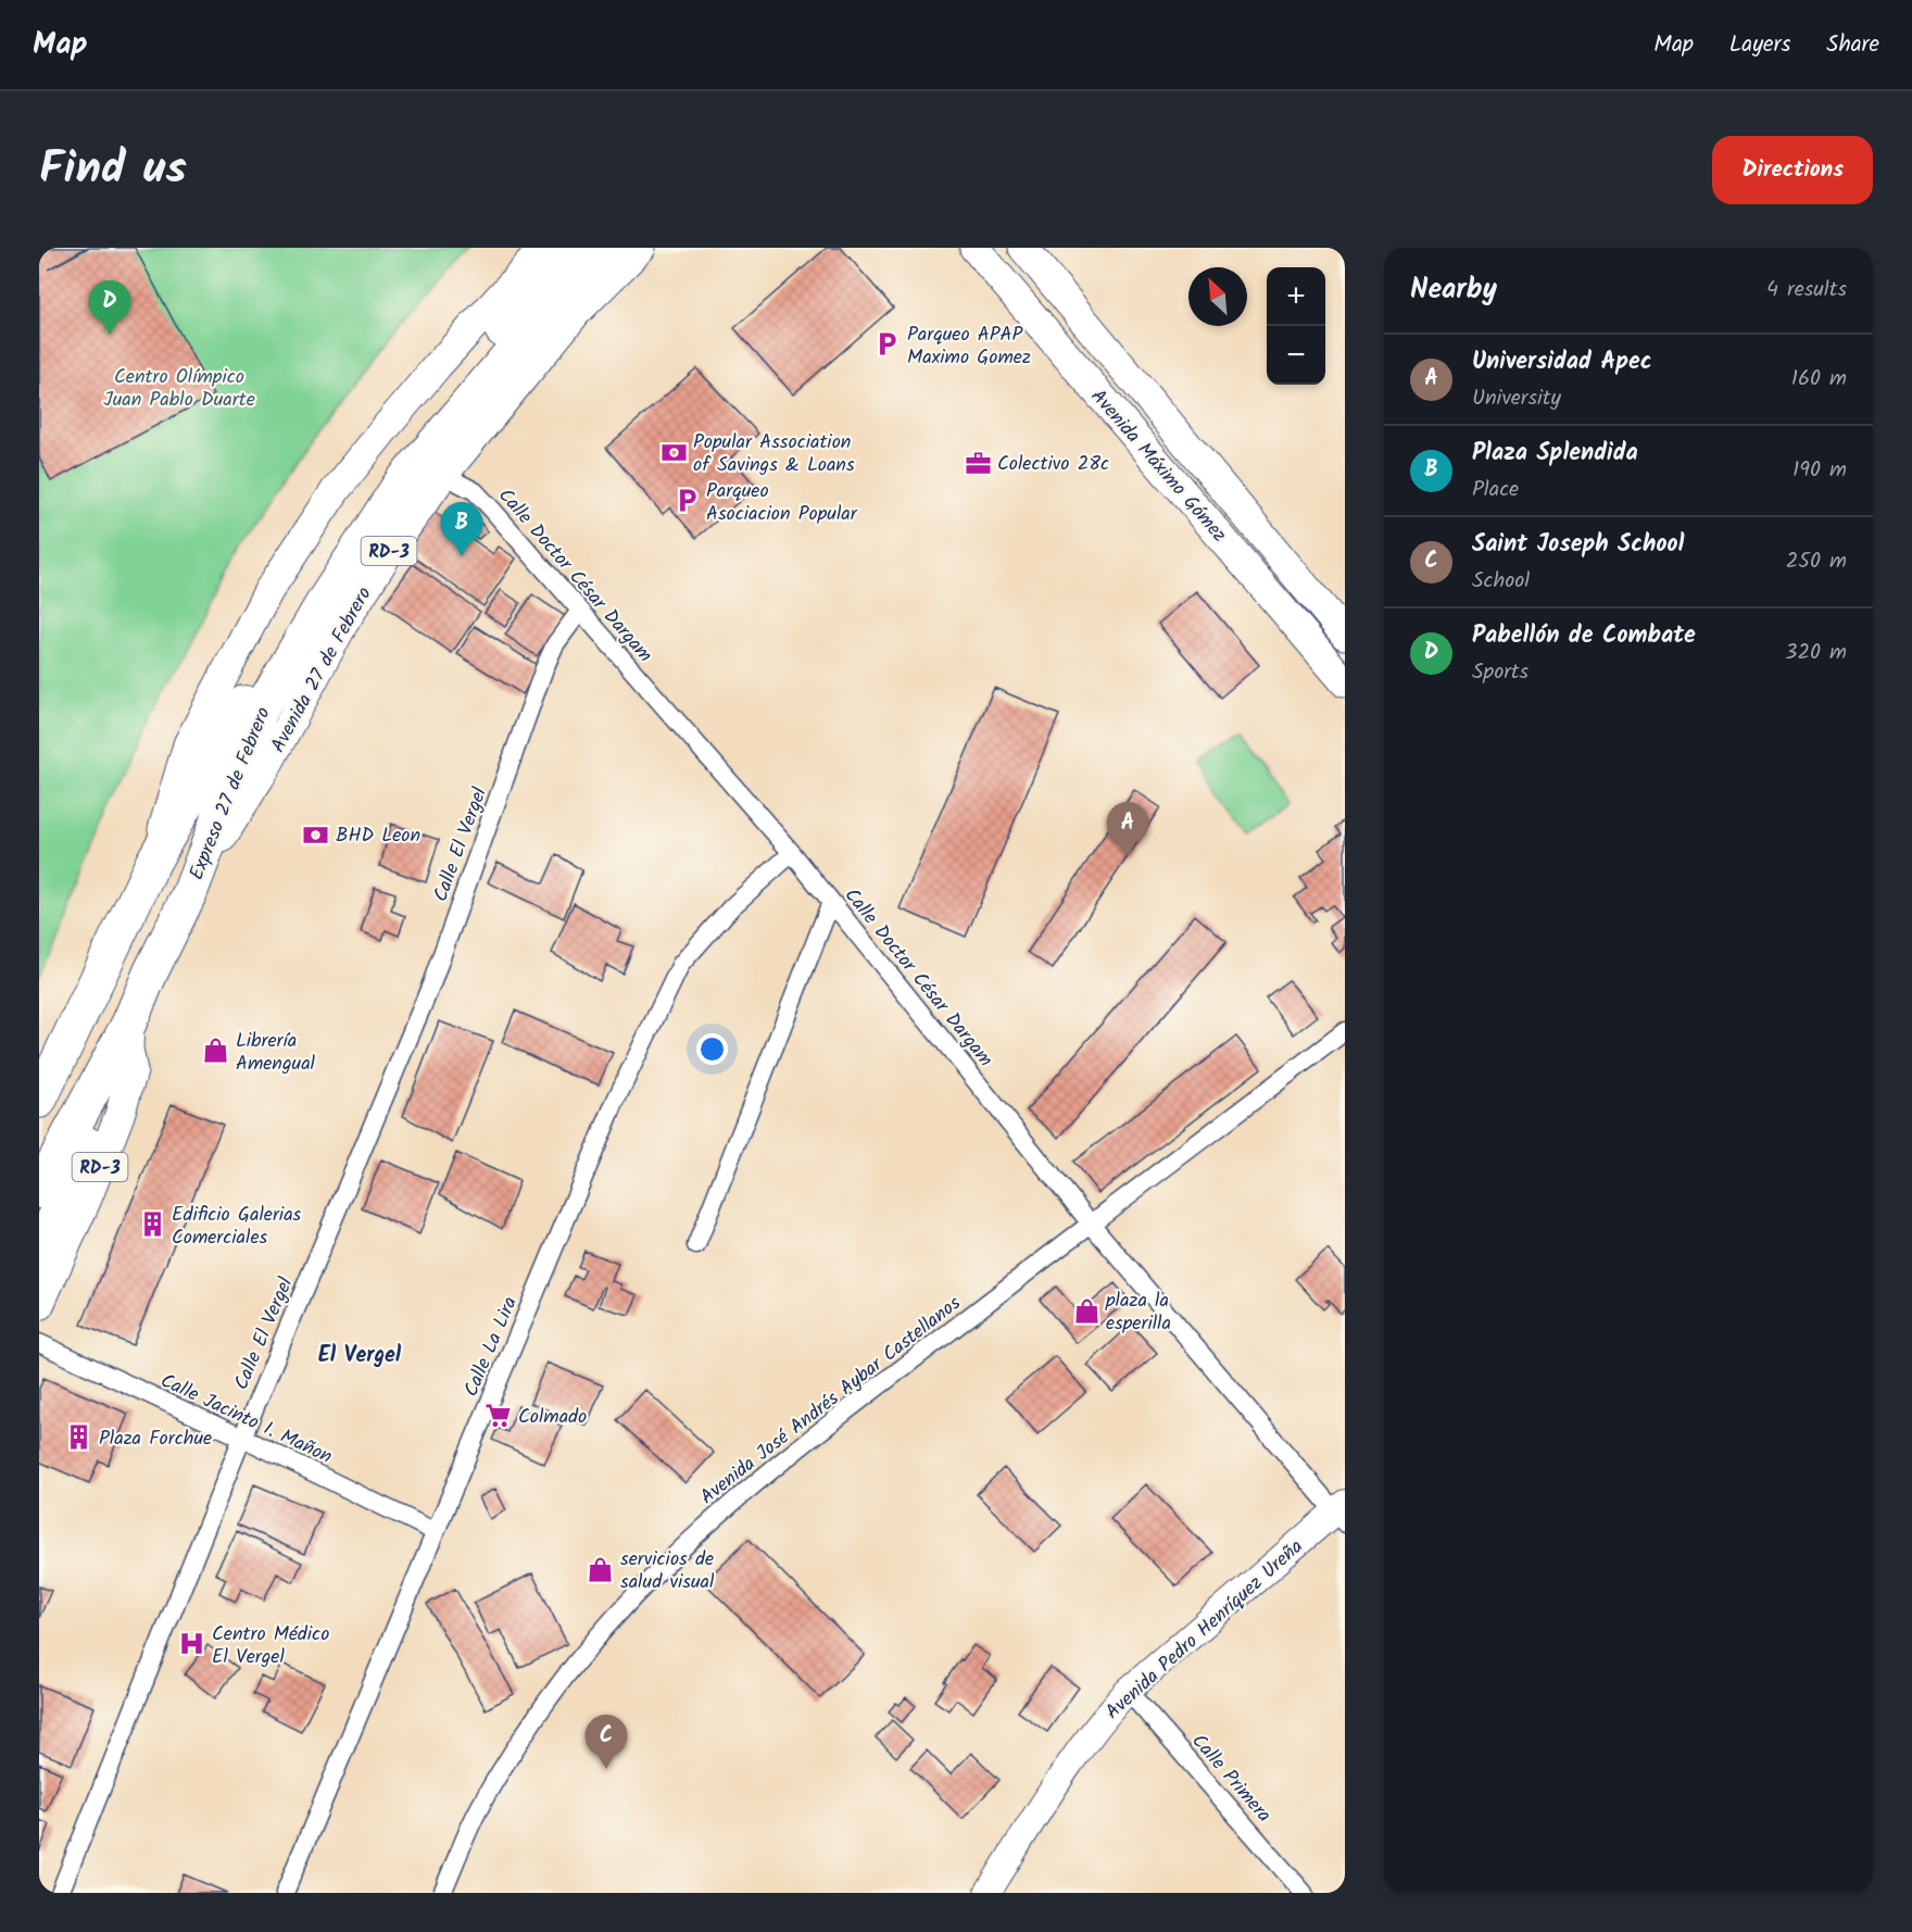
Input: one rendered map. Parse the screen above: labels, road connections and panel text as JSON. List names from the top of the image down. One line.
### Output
{"streets":{"highway":["RD-3","Expreso 27 de Febrero"],"main road":["Avenida Máximo Gómez","Avenida 27 de Febrero","Avenida Pedro Henríquez Ureña"],"street":["Calle Doctor César Dargam","Calle El Vergel","Calle La Lira","Avenida José Andrés Aybar Castellanos","Calle Jacinto I. Mañon","Calle Primera"]},"crossings":[["RD-3","Expreso 27 de Febrero"],["Calle Doctor César Dargam","Avenida 27 de Febrero"],["Calle Doctor César Dargam","Calle El Vergel"],["Calle Doctor César Dargam","Calle La Lira"],["Calle Doctor César Dargam","Avenida José Andrés Aybar Castellanos"],["Calle Doctor César Dargam","Avenida Pedro Henríquez Ureña"],["Avenida 27 de Febrero","Expreso 27 de Febrero"],["Calle El Vergel","Calle Jacinto I. Mañon"],["Calle La Lira","Calle Jacinto I. Mañon"],["Avenida Pedro Henríquez Ureña","Calle Primera"]],"districts":["El Vergel"],"parks":["Centro Olímpico Juan Pablo Duarte"],"places":{"parking":["Parqueo APAP Maximo Gomez","Parqueo Asociacion Popular"],"bank":["Popular Association of Savings & Loans","BHD Leon"],"office":["Colectivo 28c"],"shop":["Librería Amengual","plaza la esperilla","servicios de salud visual"],"building":["Edificio Galerias Comerciales","Plaza Forchue"],"supermarket":["Colmado"],"hospital":["Centro Médico El Vergel"]},"north":"top left","page":{"header":"Map","nav":["Map","Layers","Share"],"title":"Find us","buttons":"Directions","heading":["Nearby","4 results"],"map_buttons":["+","−"],"pins":["D","B","A","C"],"list":[{"mark":"A","name":"Universidad Apec","note":"University","value":"160 m"},{"mark":"B","name":"Plaza Splendida","note":"Place","value":"190 m"},{"mark":"C","name":"Saint Joseph School","note":"School","value":"250 m"},{"mark":"D","name":"Pabellón de Combate","note":"Sports","value":"320 m"}]}}
